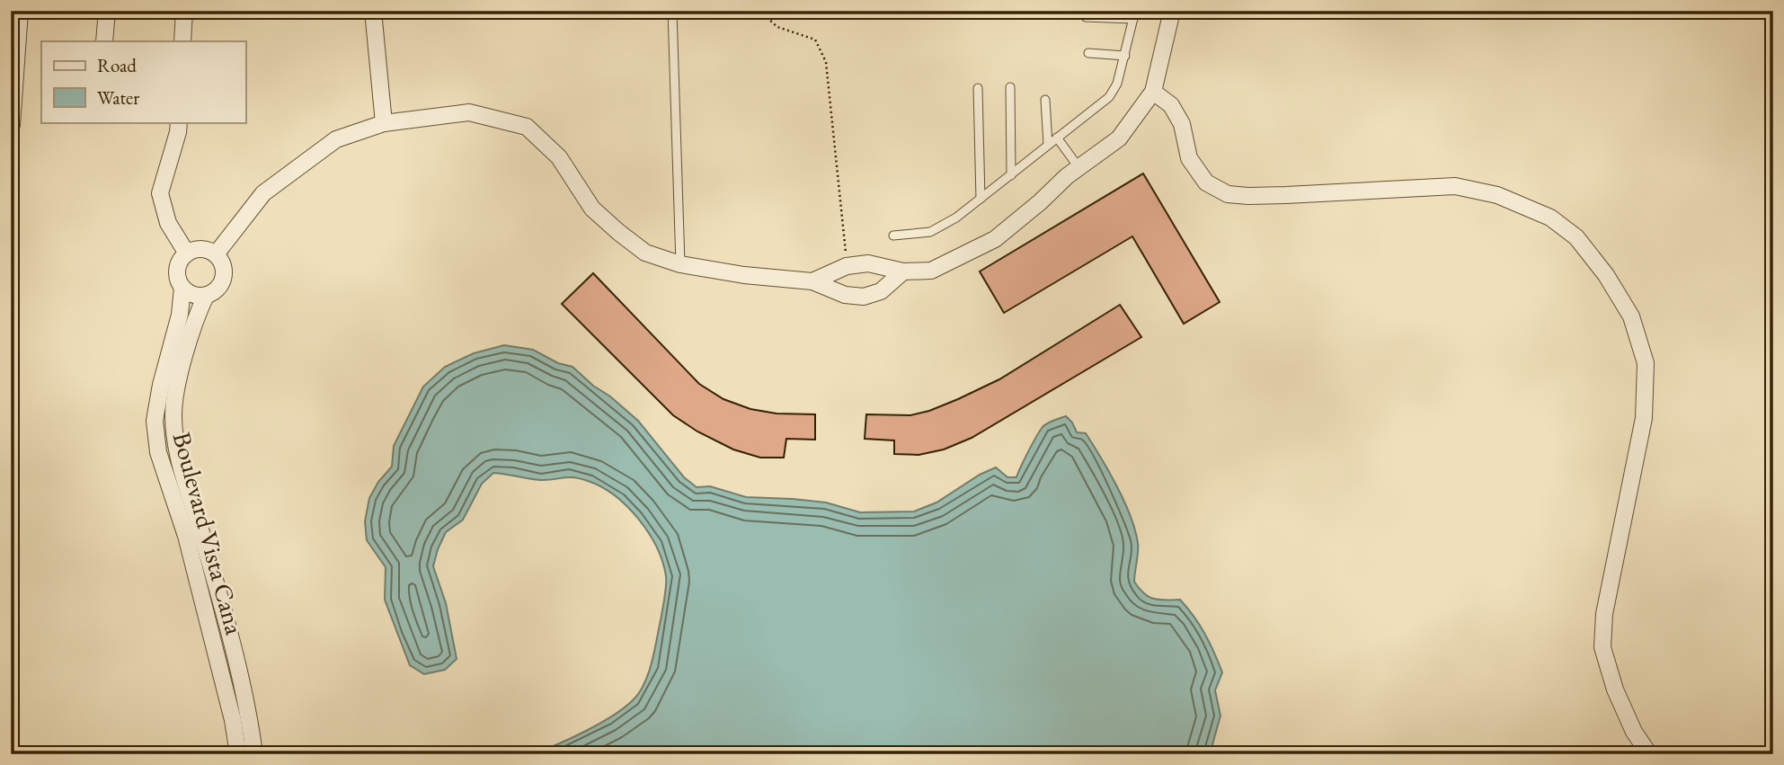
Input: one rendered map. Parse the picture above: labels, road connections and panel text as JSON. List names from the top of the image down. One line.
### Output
{"streets":{"street":["Boulevard Vista Cana"]},"legend":["Road","Water"]}
